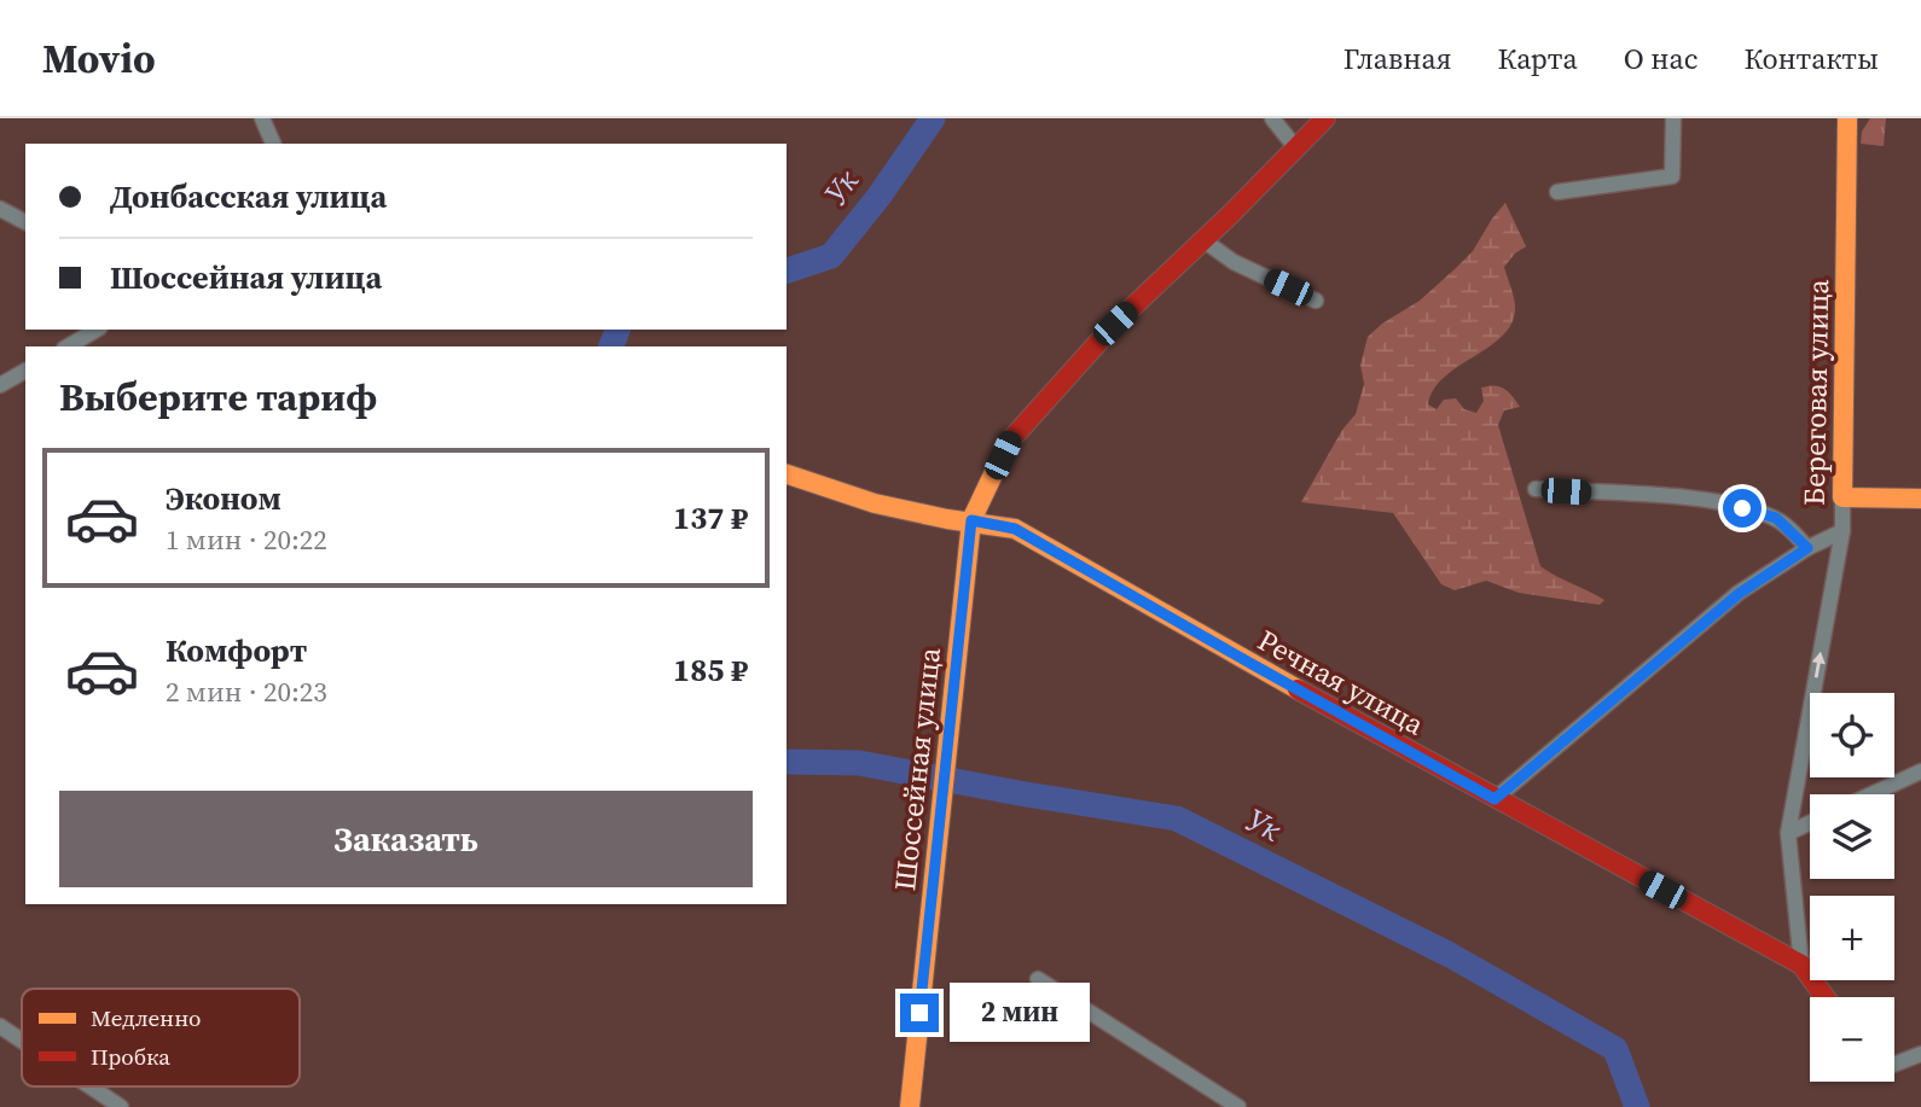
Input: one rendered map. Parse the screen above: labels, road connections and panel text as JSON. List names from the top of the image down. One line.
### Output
{"streets":{"street":["Береговая улица","Речная улица","Шоссейная улица"]},"crossings":[["Береговая улица","Речная улица"],["Речная улица","Шоссейная улица"]],"one_way":["Береговая улица"],"water":["Ук"],"legend":["Медленно","Пробка"],"page":{"header":"Movio","nav":["Главная","Карта","О нас","Контакты"],"banner":["Донбасская улица","Шоссейная улица"],"heading":"Выберите тариф","list":[{"name":"Эконом","note":"1 мин · 20:22","value":"137 ₽"},{"name":"Комфорт","note":"2 мин · 20:23","value":"185 ₽"}],"map_buttons":["+","−"],"buttons":"Заказать","bubble":"2 мин"}}
